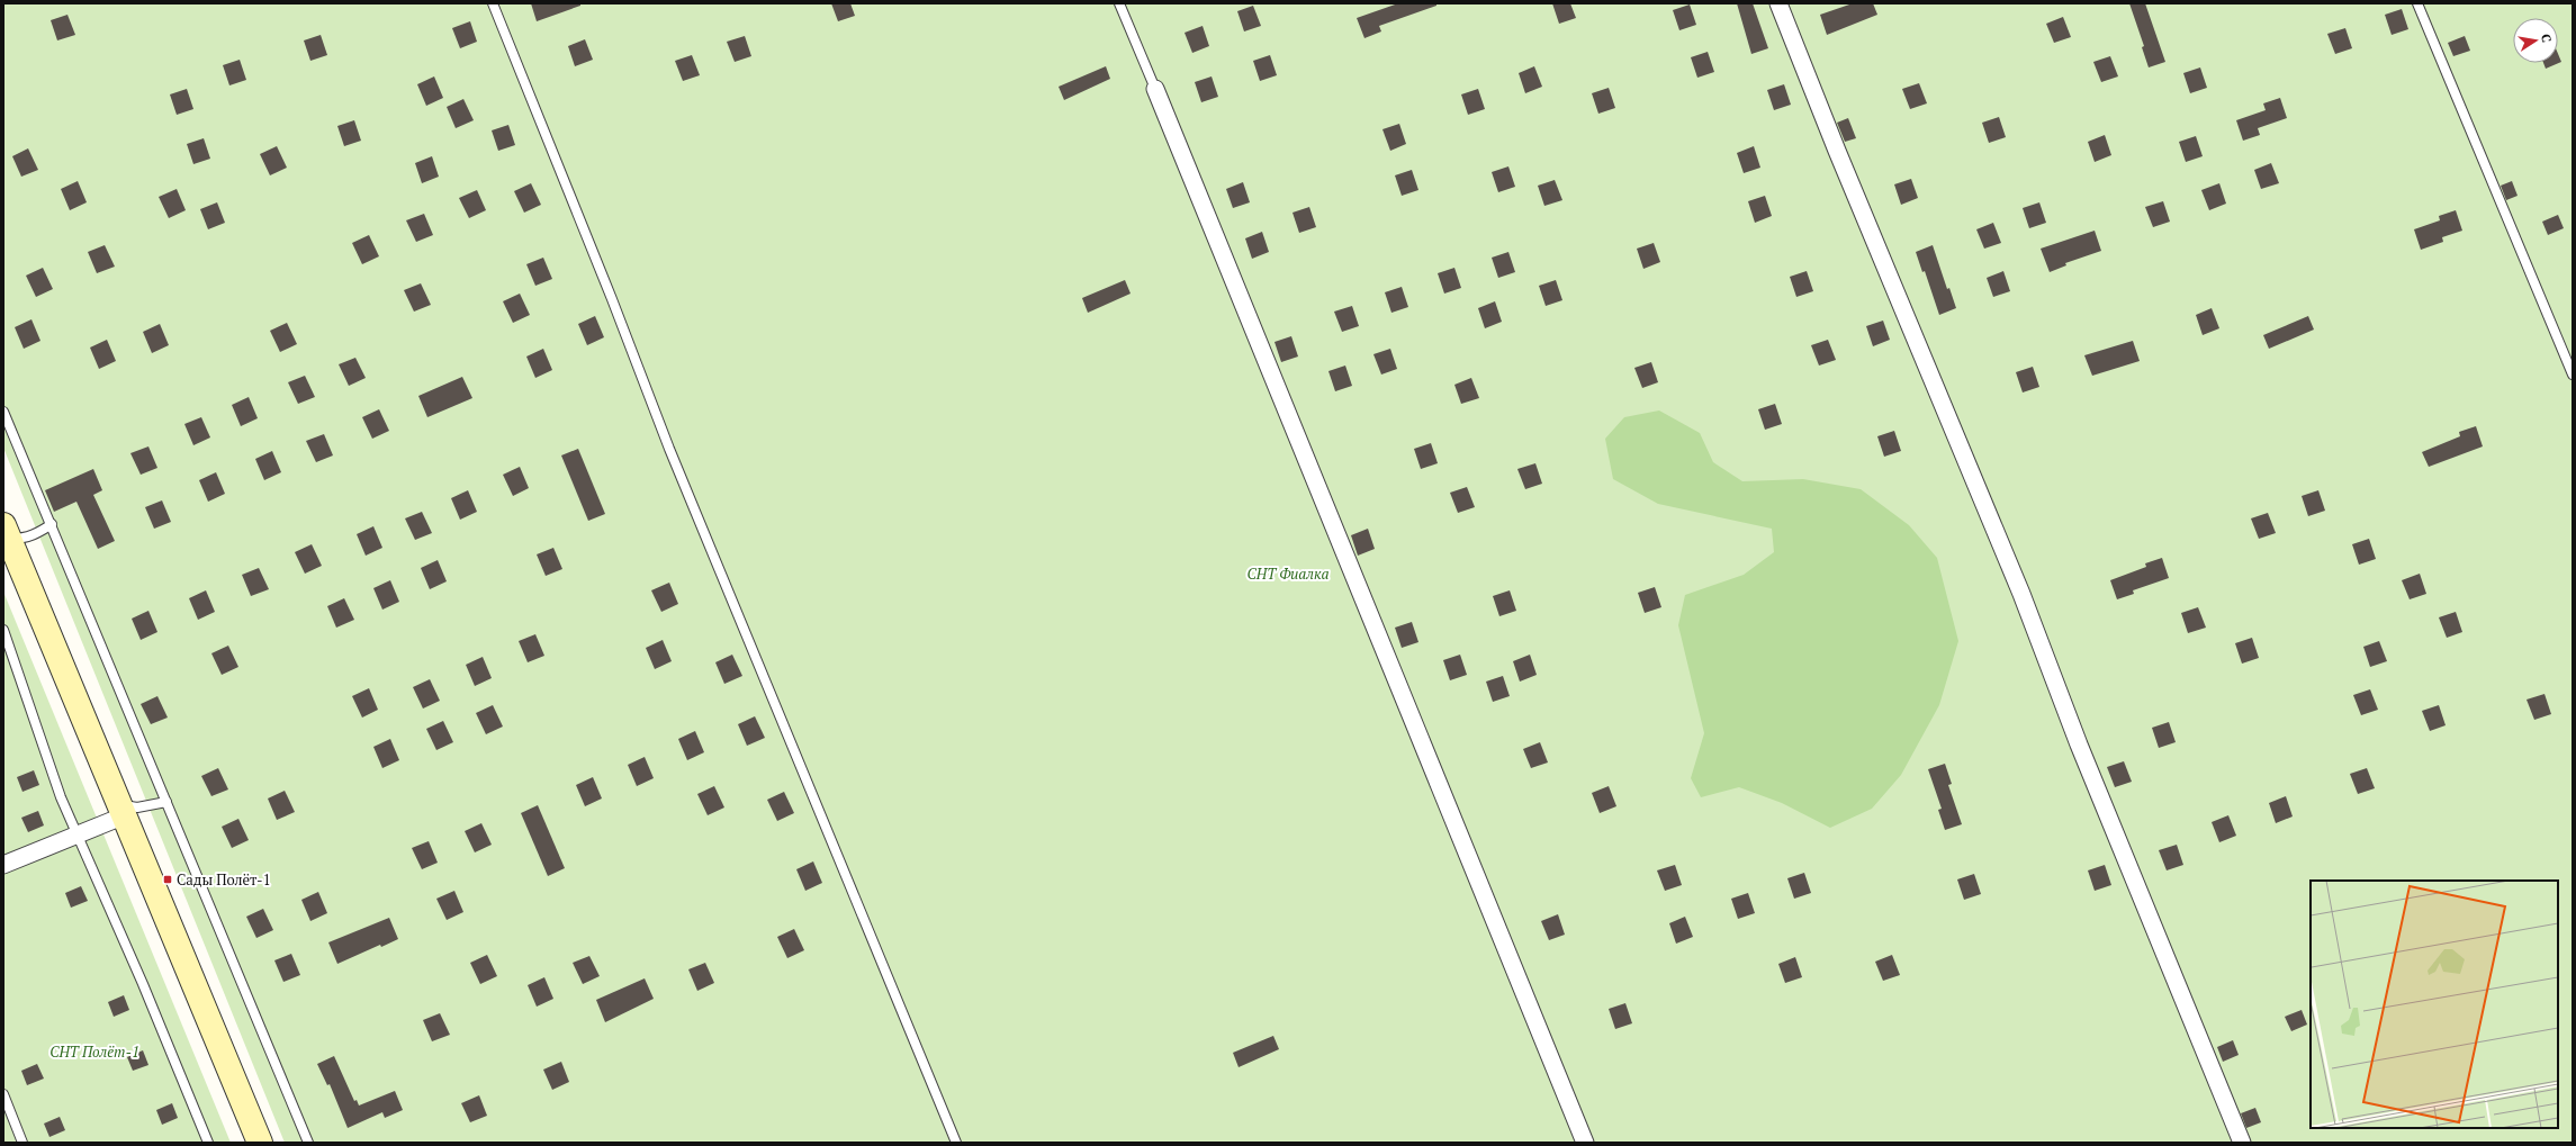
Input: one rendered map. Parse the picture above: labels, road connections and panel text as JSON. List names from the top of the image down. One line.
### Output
{"parks":["СНТ Фиалка","СНТ Полёт-1"],"places":{"transit":["Сады Полёт-1"]},"north":"right"}
